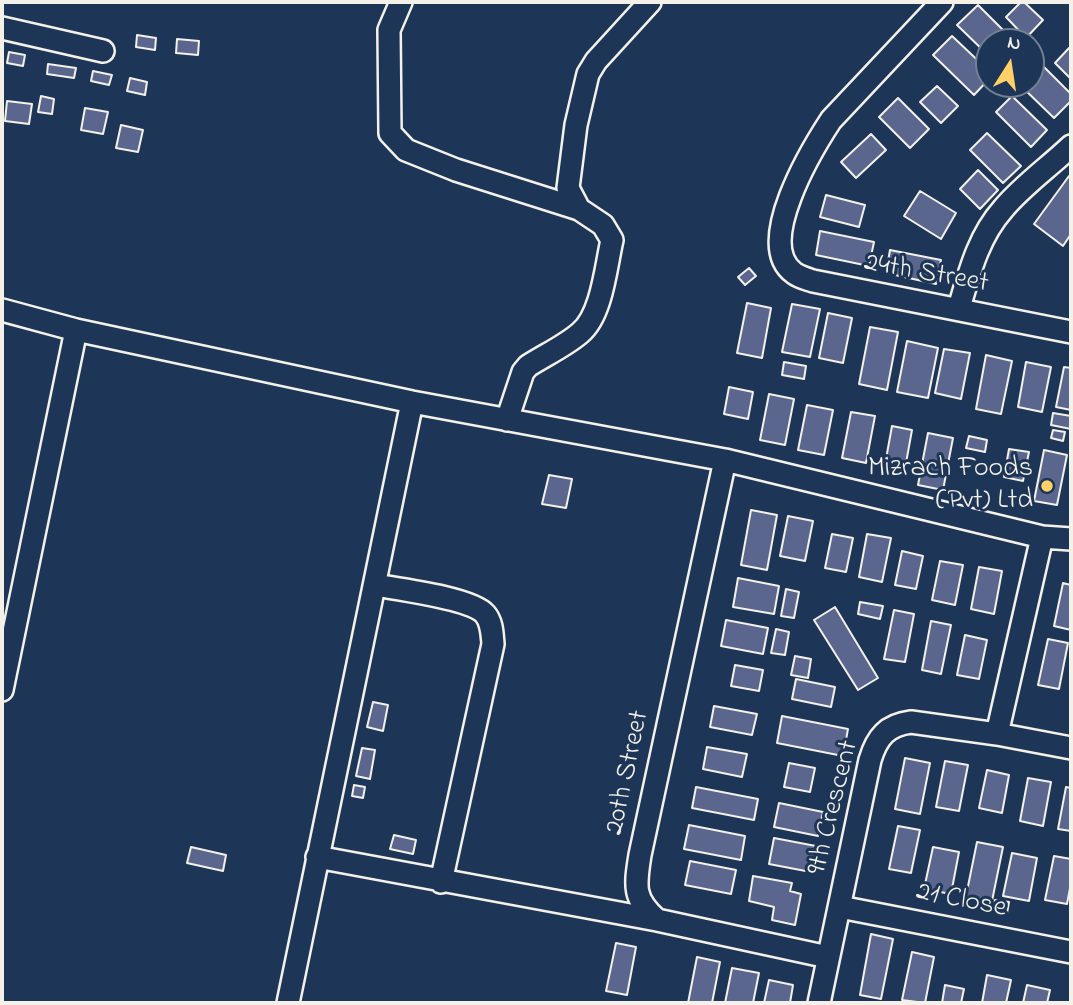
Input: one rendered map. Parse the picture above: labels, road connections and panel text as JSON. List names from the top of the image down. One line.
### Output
{"streets":{"street":["24th Street","20th Street","9th Crescent","21 Close"]},"crossings":[["9th Crescent","21 Close"]],"places":["Mizrach Foods (Pvt) Ltd"],"north":"top"}
